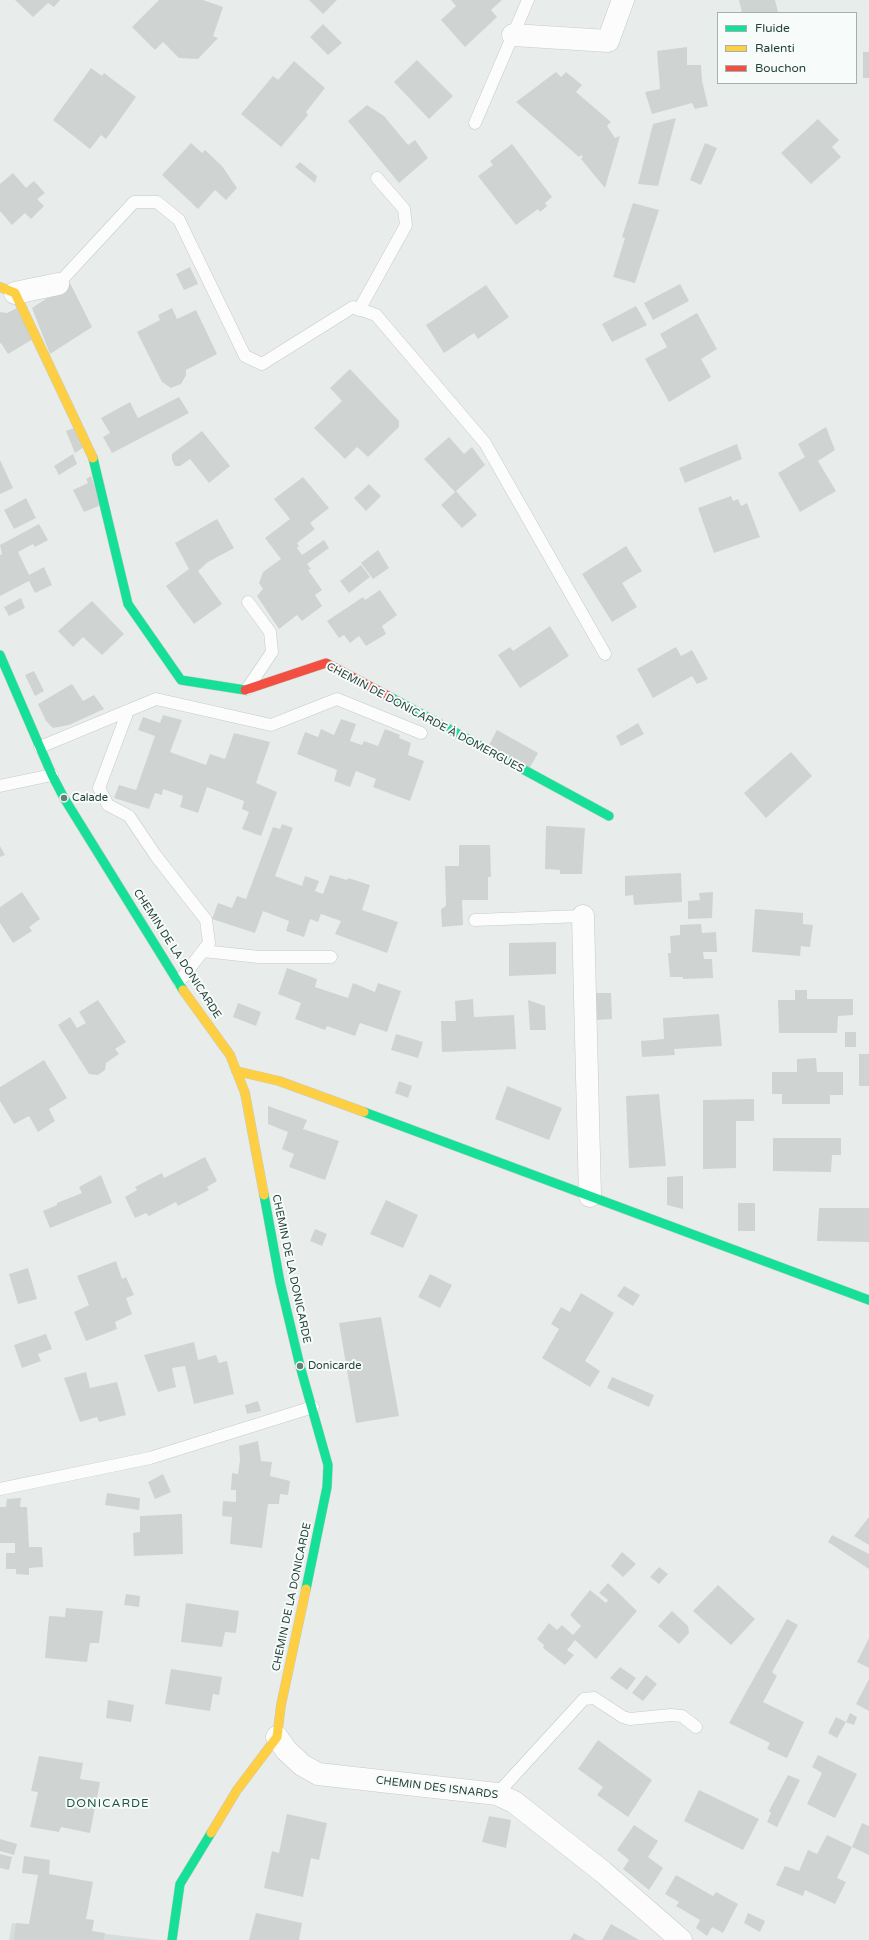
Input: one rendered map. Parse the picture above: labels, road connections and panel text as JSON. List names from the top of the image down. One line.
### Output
{"streets":{"street":["CHEMIN DE DONICARDE À DOMERGUES","CHEMIN DE LA DONICARDE","CHEMIN DES ISNARDS"]},"crossings":[["CHEMIN DE LA DONICARDE","CHEMIN DES ISNARDS"]],"districts":["DONICARDE"],"places":["Calade","Donicarde"],"legend":["Fluide","Ralenti","Bouchon"]}
